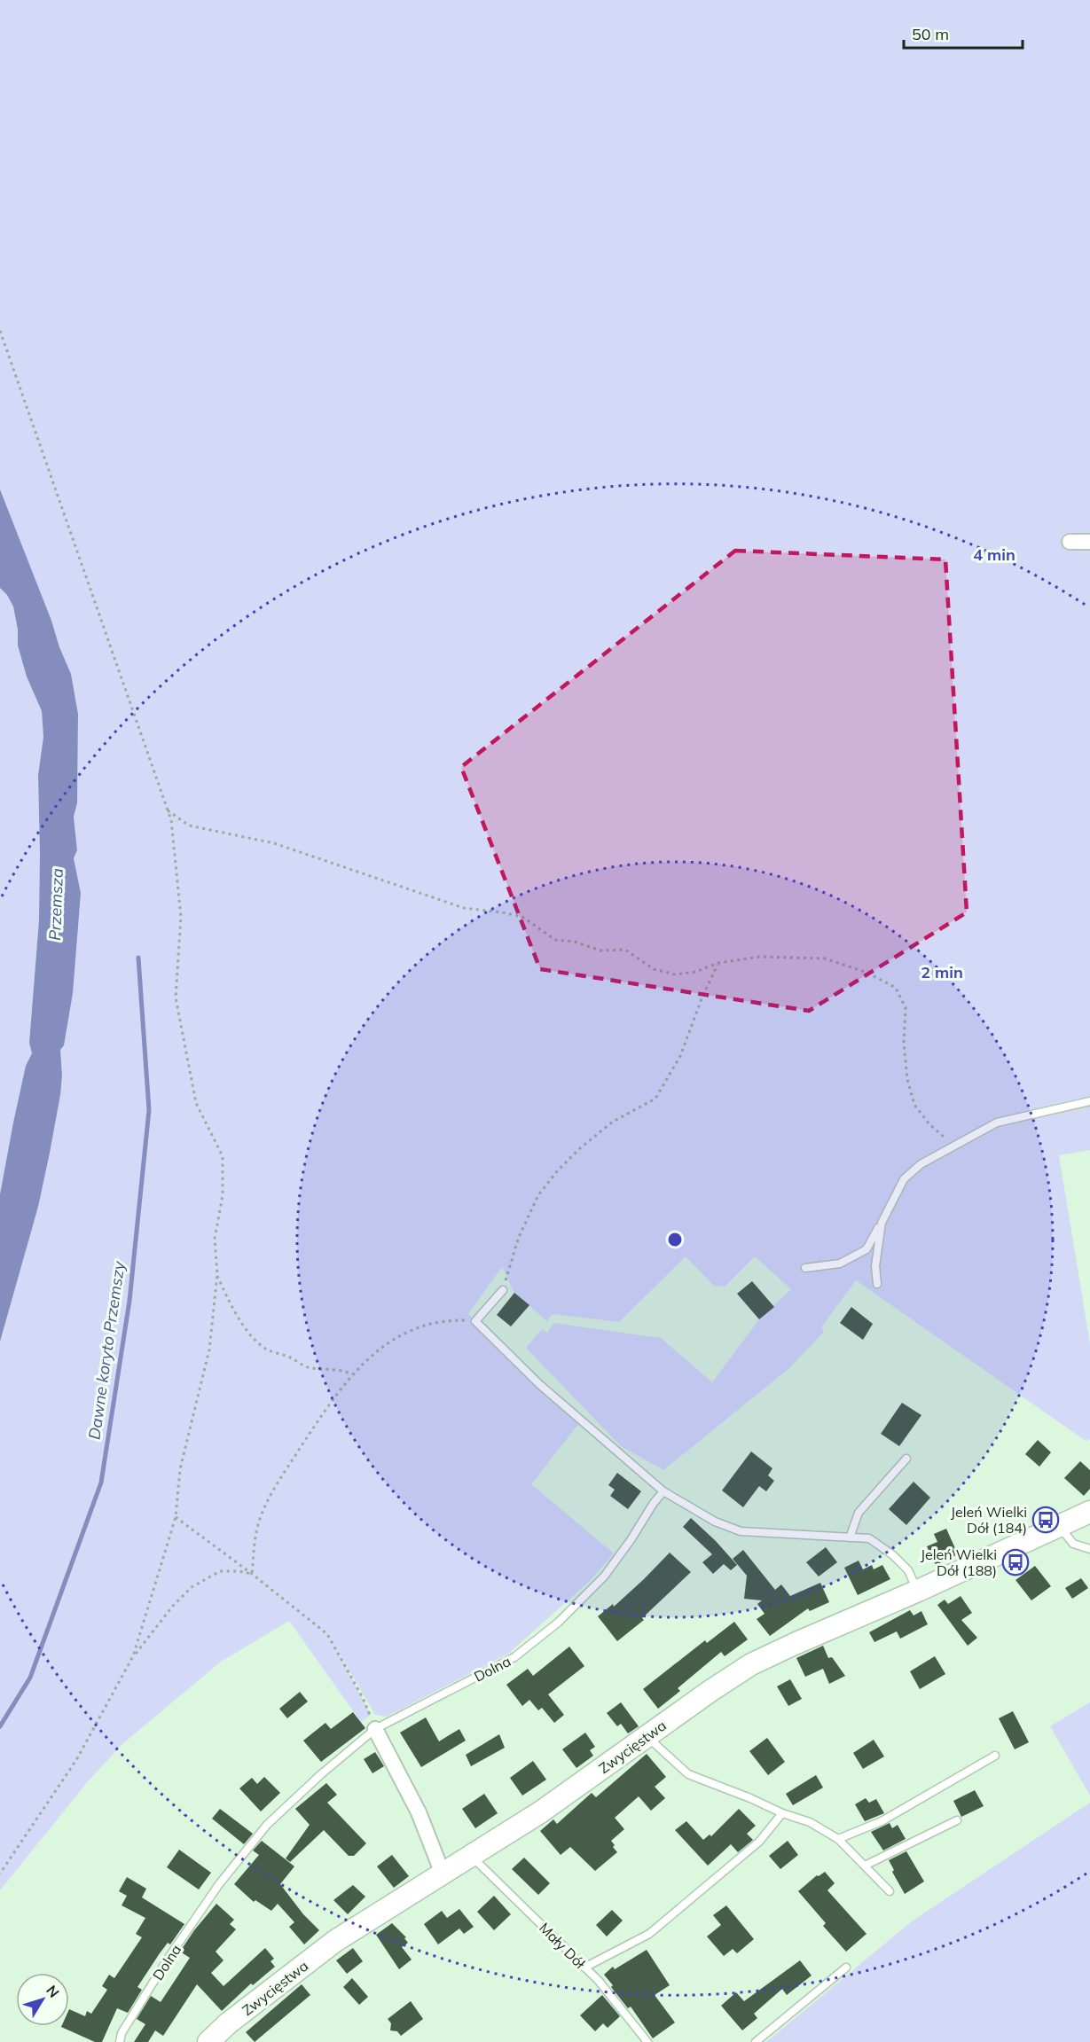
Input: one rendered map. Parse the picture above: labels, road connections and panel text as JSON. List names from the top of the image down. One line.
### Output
{"streets":{"street":["Zwycięstwa"],"lane":["Dolna","Mały Dół"]},"crossings":[["Zwycięstwa","Mały Dół"]],"water":["Przemsza","Dawne koryto Przemszy"],"places":{"bus stop":["Jeleń Wielki Dół (184)","Jeleń Wielki Dół (188)"]},"scale_bar":"50 m","north":"top right","rings":["4 min","2 min"]}
